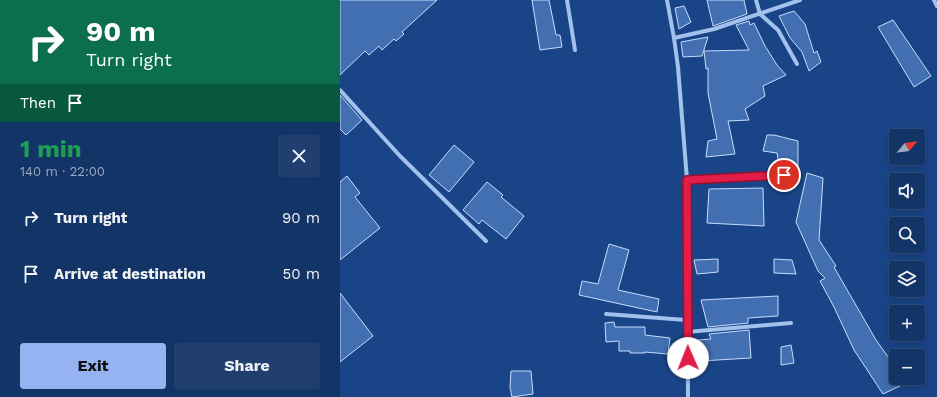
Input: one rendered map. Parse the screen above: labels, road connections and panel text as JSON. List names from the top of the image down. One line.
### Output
{"north":"top right","page":{"turn":["90 m","Turn right"],"then":"Then","heading":["1 min","140 m · 22:00"],"map_buttons":["+","−"],"list":[{"name":"Turn right","value":"90 m"},{"name":"Arrive at destination","value":"50 m"}],"buttons":["Exit","Share"]}}
